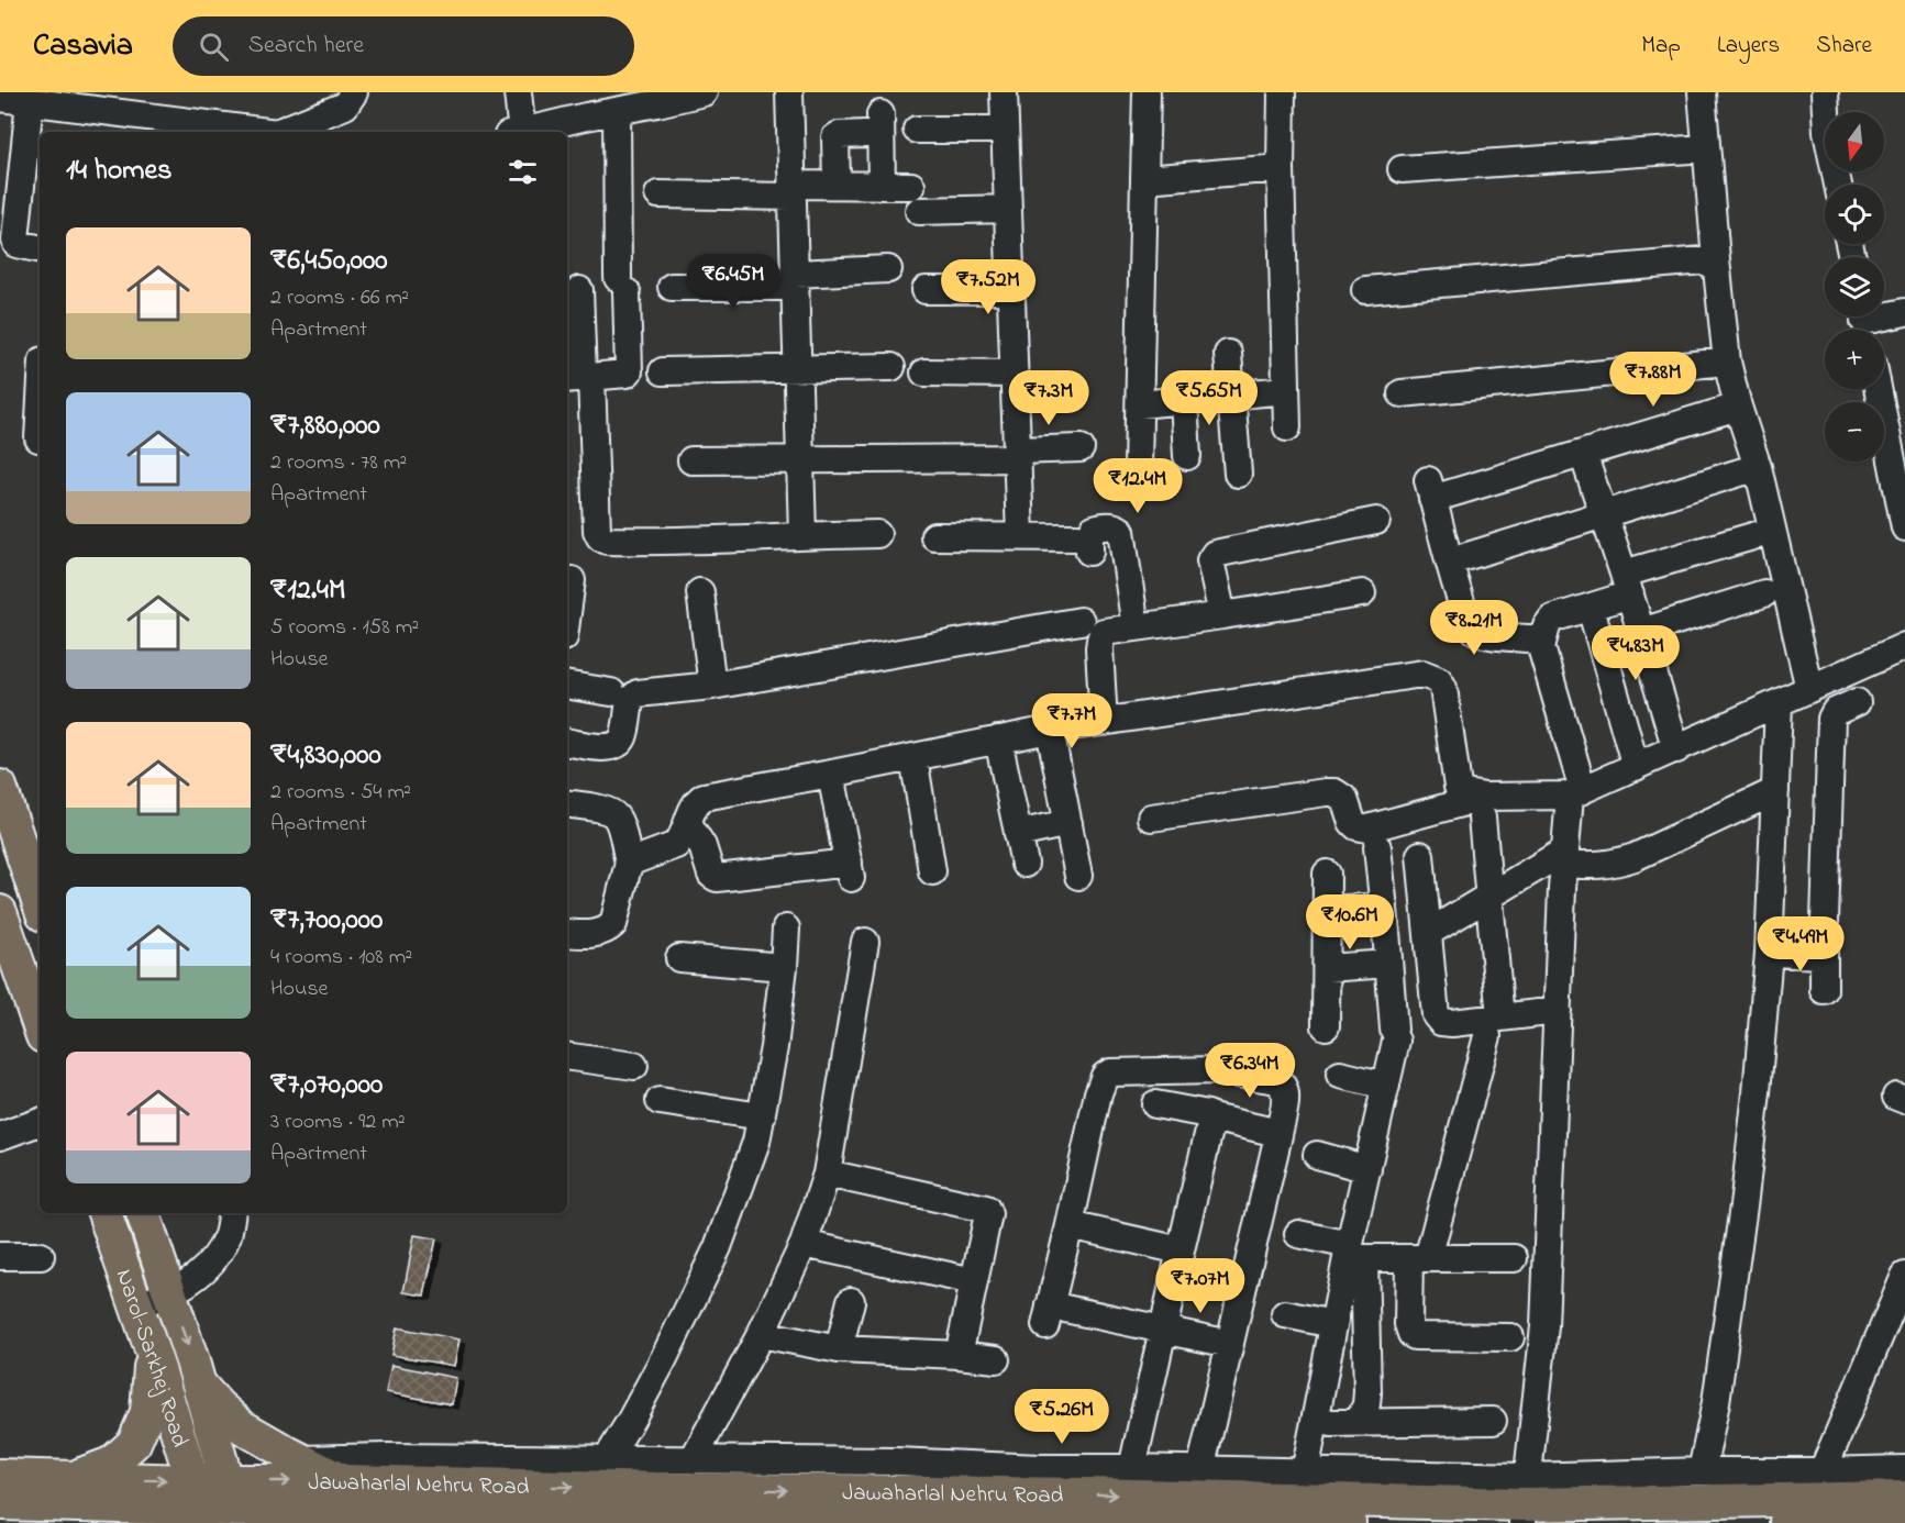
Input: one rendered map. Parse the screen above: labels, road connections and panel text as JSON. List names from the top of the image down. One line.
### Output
{"streets":{"main road":["Narol-Sarkhej Road","Jawaharlal Nehru Road"]},"crossings":[["Narol-Sarkhej Road","Jawaharlal Nehru Road"]],"north":"bottom","page":{"header":"Casavia","search":"Search here","nav":["Map","Layers","Share"],"map_buttons":["+","−"],"heading":"14 homes","list":[{"name":"₹6,450,000","note":"2 rooms · 66 m² · Apartment"},{"name":"₹7,880,000","note":"2 rooms · 78 m² · Apartment"},{"name":"₹12.4M","note":"5 rooms · 158 m² · House"},{"name":"₹4,830,000","note":"2 rooms · 54 m² · Apartment"},{"name":"₹7,700,000","note":"4 rooms · 108 m² · House"},{"name":"₹7,070,000","note":"3 rooms · 92 m² · Apartment"}],"price":["₹6.45M","₹7.52M","₹7.88M","₹7.3M","₹5.65M","₹12.4M","₹8.21M","₹4.83M","₹7.7M","₹10.6M","₹4.49M","₹6.34M","₹7.07M","₹5.26M"]}}
